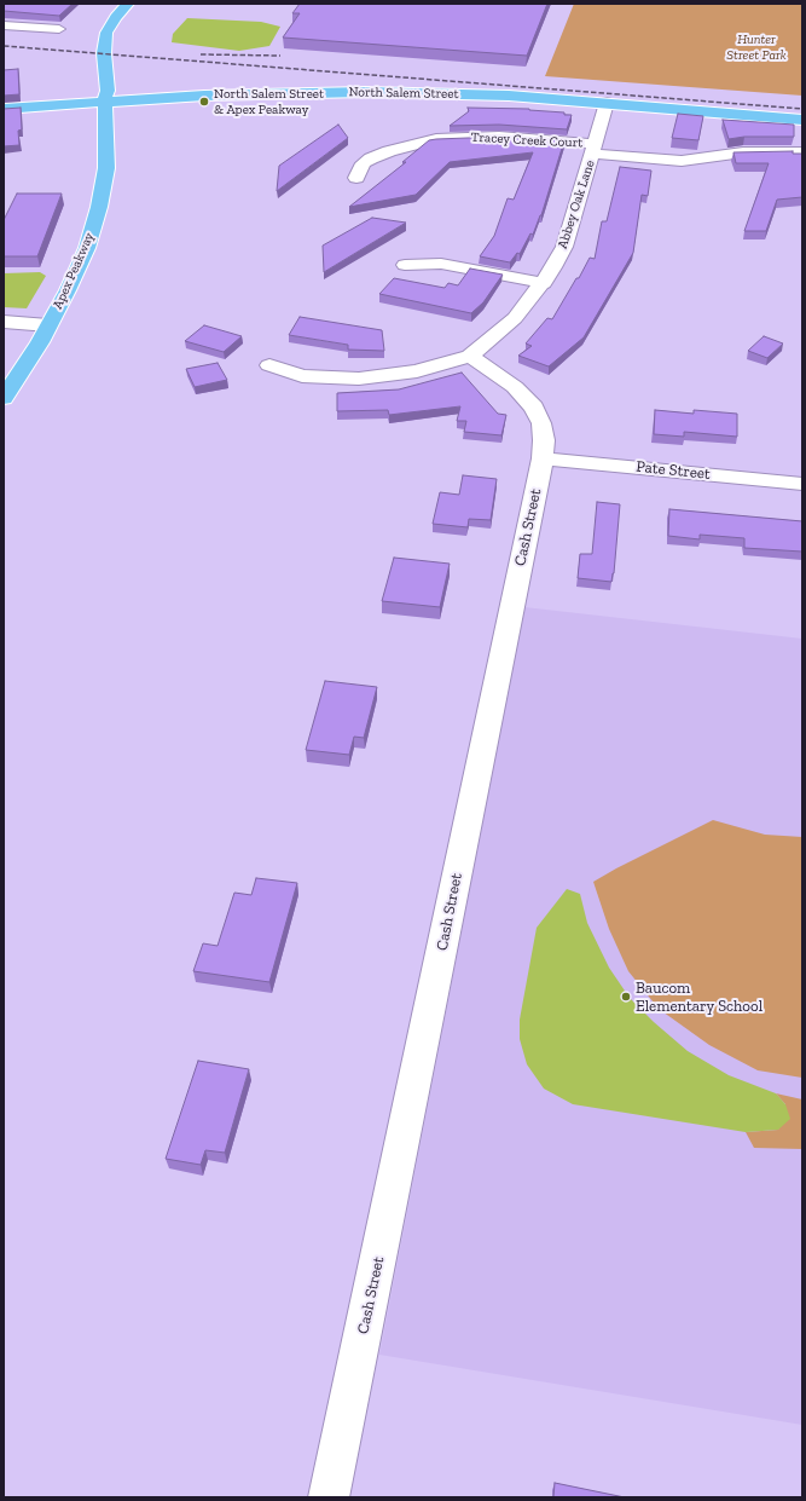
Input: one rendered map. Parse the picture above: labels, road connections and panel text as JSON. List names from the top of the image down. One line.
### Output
{"streets":{"main road":["North Salem Street","Apex Peakway"],"street":["Tracey Creek Court","Abbey Oak Lane","Pate Street","Cash Street"]},"crossings":[["North Salem Street","Abbey Oak Lane"],["North Salem Street","Apex Peakway"],["Tracey Creek Court","Abbey Oak Lane"],["Abbey Oak Lane","Cash Street"],["Pate Street","Cash Street"]],"parks":["Hunter Street Park"],"places":["North Salem Street & Apex Peakway","Baucom Elementary School"]}
